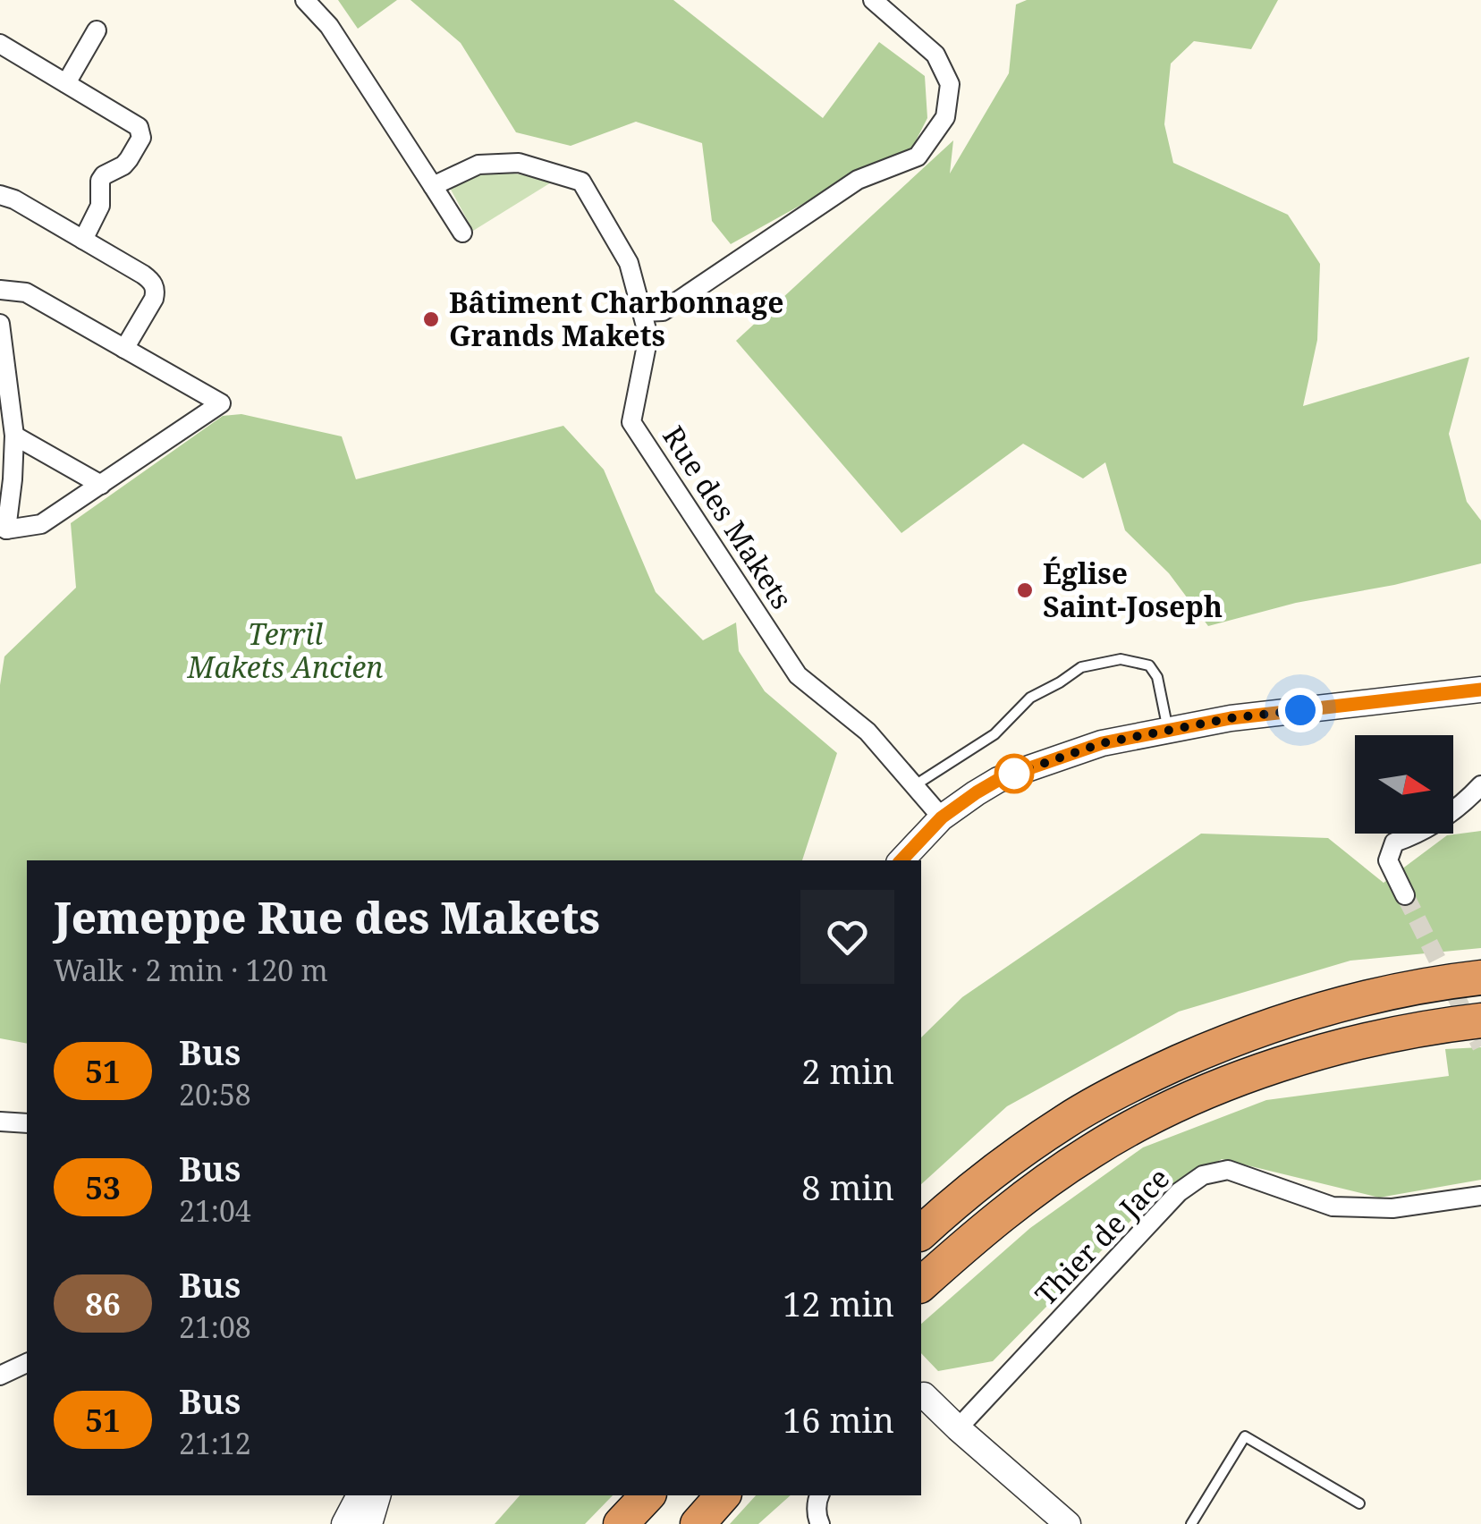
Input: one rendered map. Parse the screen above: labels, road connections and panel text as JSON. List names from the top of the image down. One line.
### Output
{"streets":{"street":["Rue des Makets","Thier de Jace"]},"parks":["Terril Makets Ancien"],"places":["Bâtiment Charbonnage Grands Makets","Église Saint-Joseph"],"lines":["bus line 51"],"north":"right","page":{"heading":["Jemeppe Rue des Makets","Walk · 2 min · 120 m"],"list":[{"mark":"51","name":"Bus","note":"20:58","value":"2 min"},{"mark":"53","name":"Bus","note":"21:04","value":"8 min"},{"mark":"86","name":"Bus","note":"21:08","value":"12 min"},{"mark":"51","name":"Bus","note":"21:12","value":"16 min"}]}}
